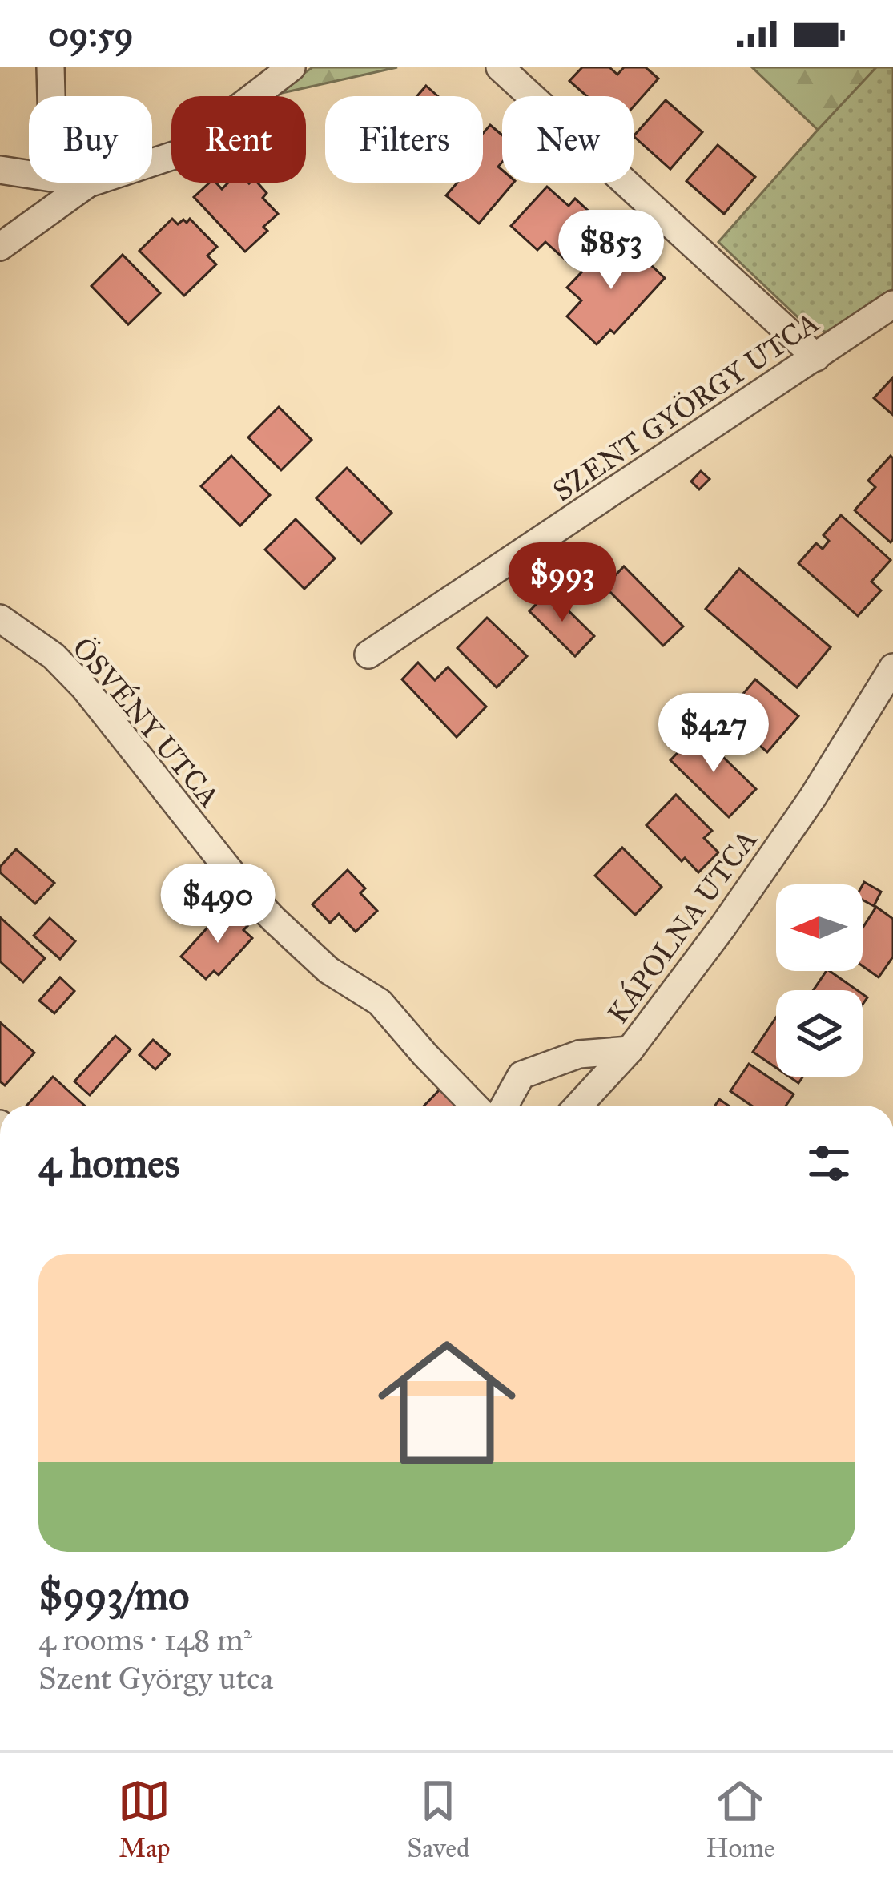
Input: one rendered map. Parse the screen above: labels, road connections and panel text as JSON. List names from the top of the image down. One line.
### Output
{"streets":{"street":["SZENT GYÖRGY UTCA","ÖSVÉNY UTCA","KÁPOLNA UTCA"]},"north":"left","page":{"status":"09:59","chip":["Buy","Rent","Filters","New"],"price":["$853","$993","$427","$490"],"heading":"4 homes","list":[{"name":"$993/mo","note":"4 rooms · 148 m² · Szent György utca"}],"tabs":["Map","Saved","Home"]}}
